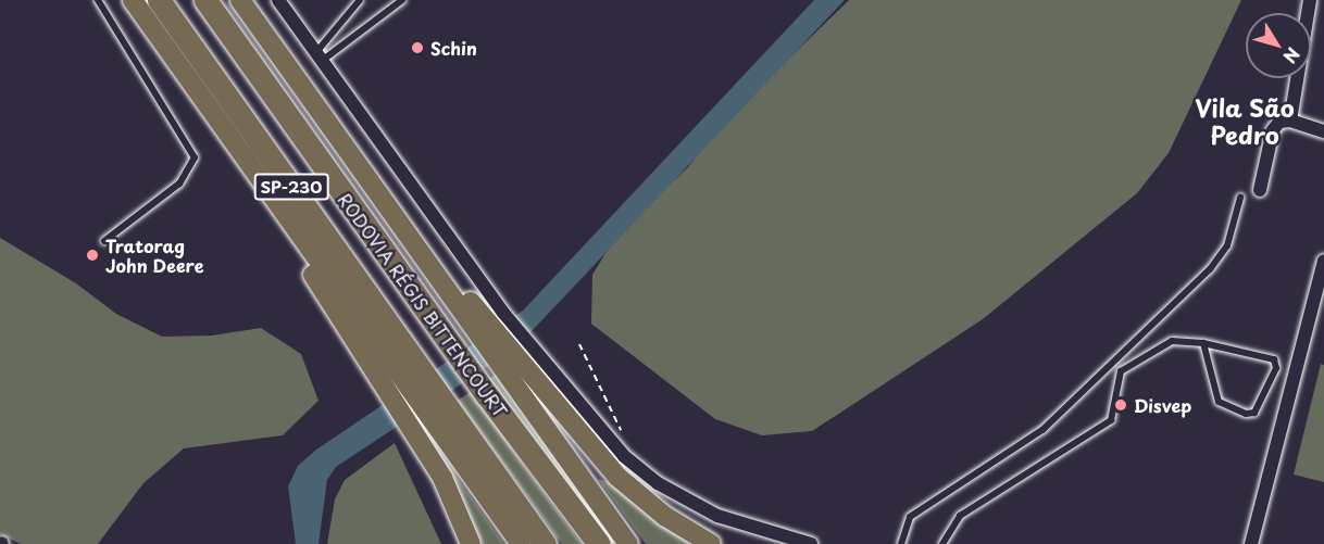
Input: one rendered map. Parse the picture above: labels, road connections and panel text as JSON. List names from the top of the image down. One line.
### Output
{"streets":{"highway":["SP-230","RODOVIA RÉGIS BITTENCOURT"]},"districts":["Vila São Pedro"],"places":["Schin","Tratorag John Deere","Disvep"],"north":"bottom right"}
